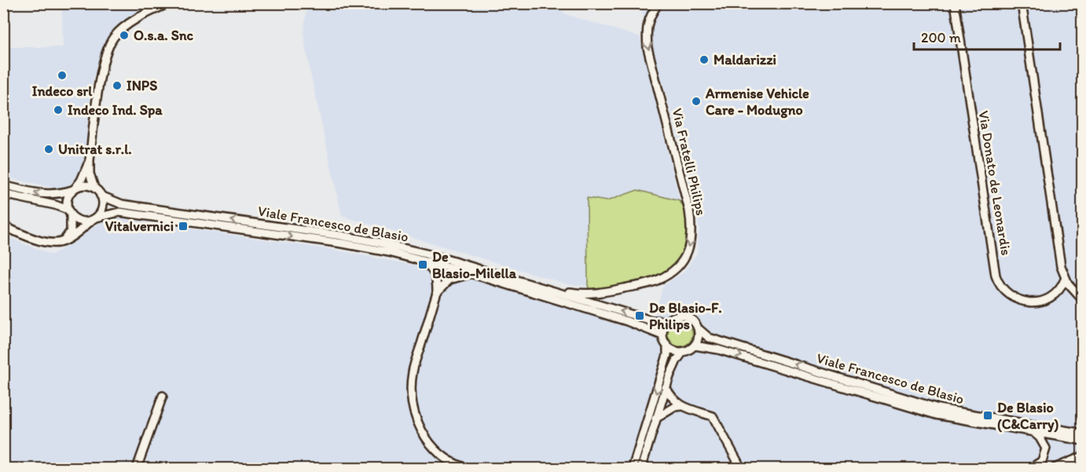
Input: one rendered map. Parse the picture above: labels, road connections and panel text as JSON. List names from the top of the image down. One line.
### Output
{"streets":{"street":["Via Fratelli Philips","Via Donato de Leonardis","Viale Francesco de Blasio"]},"crossings":[["Via Fratelli Philips","Viale Francesco de Blasio"]],"places":{"other":["O.s.a. Snc","Maldarizzi","Indeco srl","INPS","Armenise Vehicle Care - Modugno","Indeco Ind. Spa","Unitrat s.r.l."],"transit":["Vitalvernici","De Blasio-Milella","De Blasio-F. Philips","De Blasio (C&Carry)"]},"scale_bar":"200 m"}
